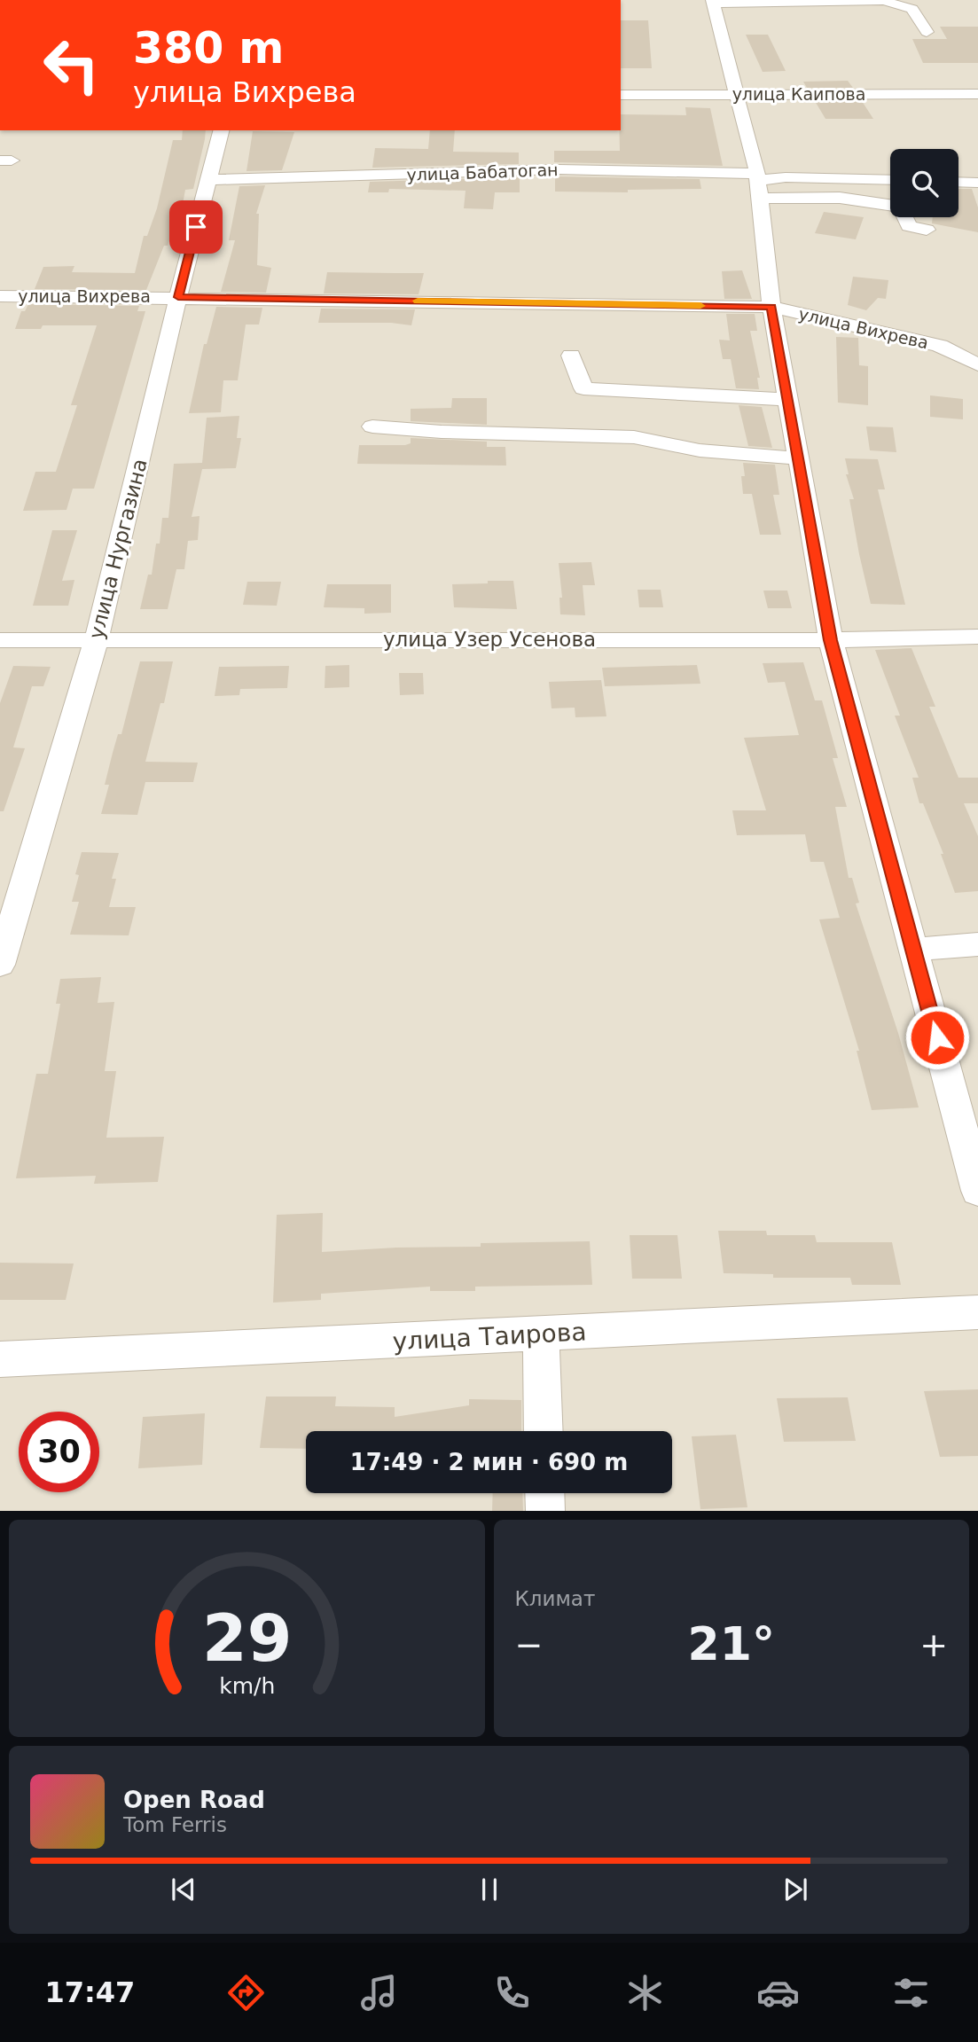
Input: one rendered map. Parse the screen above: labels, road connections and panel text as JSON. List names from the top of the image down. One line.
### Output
{"streets":{"street":["улица Каипова","улица Бабатоган","улица Вихрева","улица Нургазина","улица Узер Усенова","улица Таирова"]},"crossings":[["улица Бабатоган","улица Нургазина"],["улица Вихрева","улица Нургазина"],["улица Нургазина","улица Узер Усенова"]],"page":{"turn":["380 m","улица Вихрева"],"limit":"30","trip":"17:49 · 2 мин · 690 m","tile":"Климат","heat":["−","21°","+"],"song":["Open Road","Tom Ferris"],"tabs":"17:47","gauge":["29","km/h"]}}
